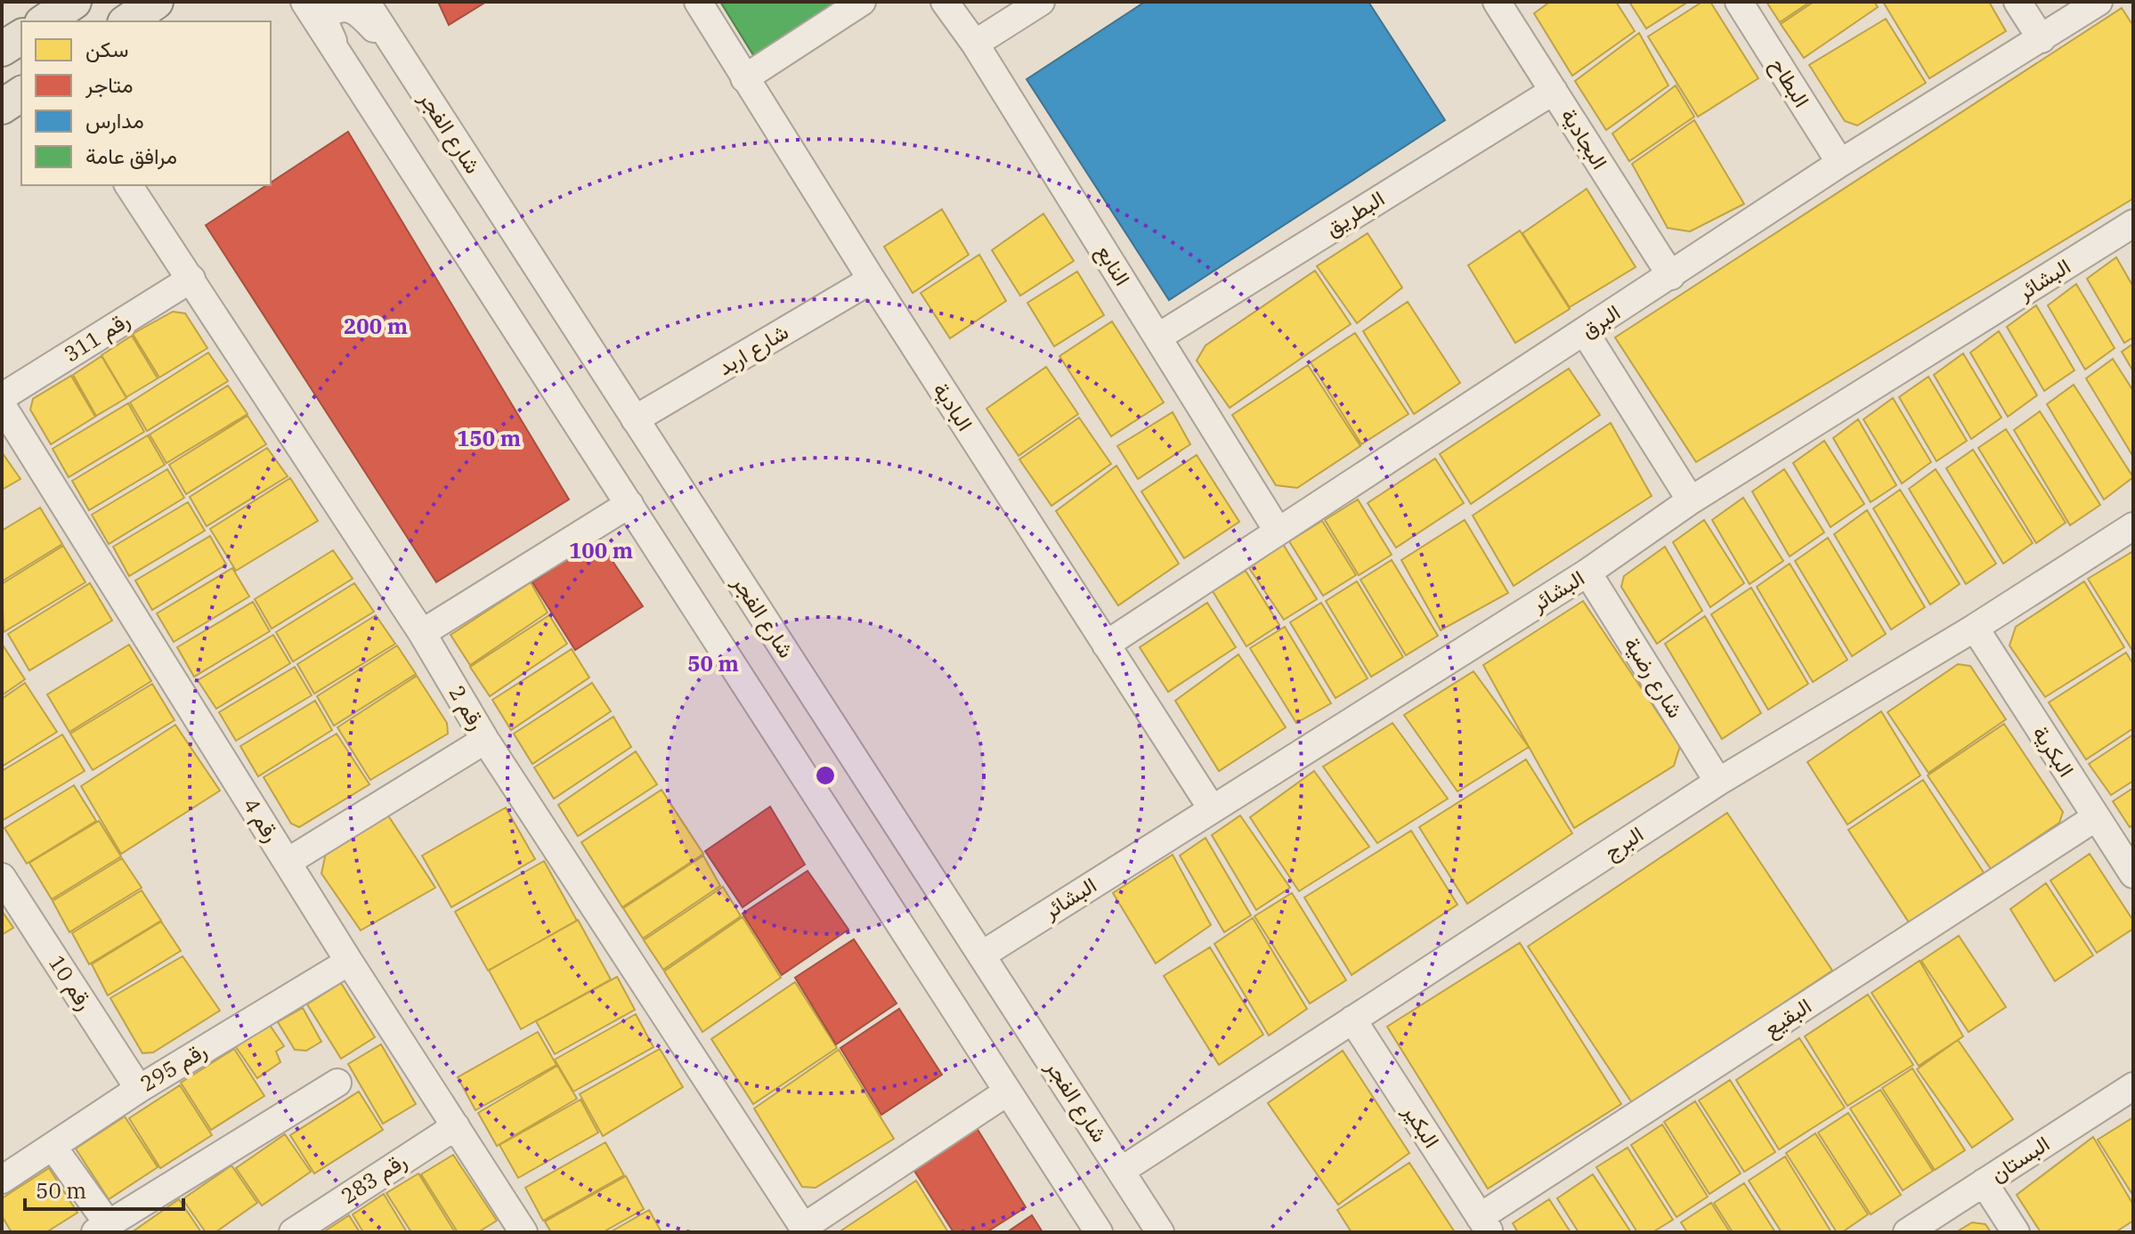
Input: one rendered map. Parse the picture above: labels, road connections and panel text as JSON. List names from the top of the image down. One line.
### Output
{"streets":{"street":["البطاح","شارع الفجر","البجادية","البطريق","النابع","البشائر","البرق","رقم 311","شارع اربد","البادية","شارع رضية","رقم 2","البكرية","رقم 4","البرج","رقم 10","البقيع","رقم 295","البكير","البستان","رقم 283"]},"crossings":[["البطاح","البرق"],["شارع الفجر","البشائر"],["شارع الفجر","شارع اربد"],["شارع الفجر","البرج"],["البجادية","البطريق"],["البجادية","البرق"],["البطريق","النابع"],["النابع","البرق"],["البشائر","البادية"],["البشائر","شارع رضية"],["البرق","البادية"],["رقم 311","رقم 2"],["شارع اربد","البادية"],["شارع رضية","البرج"],["البكرية","البرج"],["البكرية","البقيع"],["رقم 4","رقم 295"],["رقم 4","رقم 283"],["البرج","البكير"],["رقم 10","رقم 295"],["البقيع","البكير"]],"legend":["سكن","متاجر","مدارس","مرافق عامة"],"scale_bar":"50 m","rings":["200 m","150 m","100 m","50 m"]}
